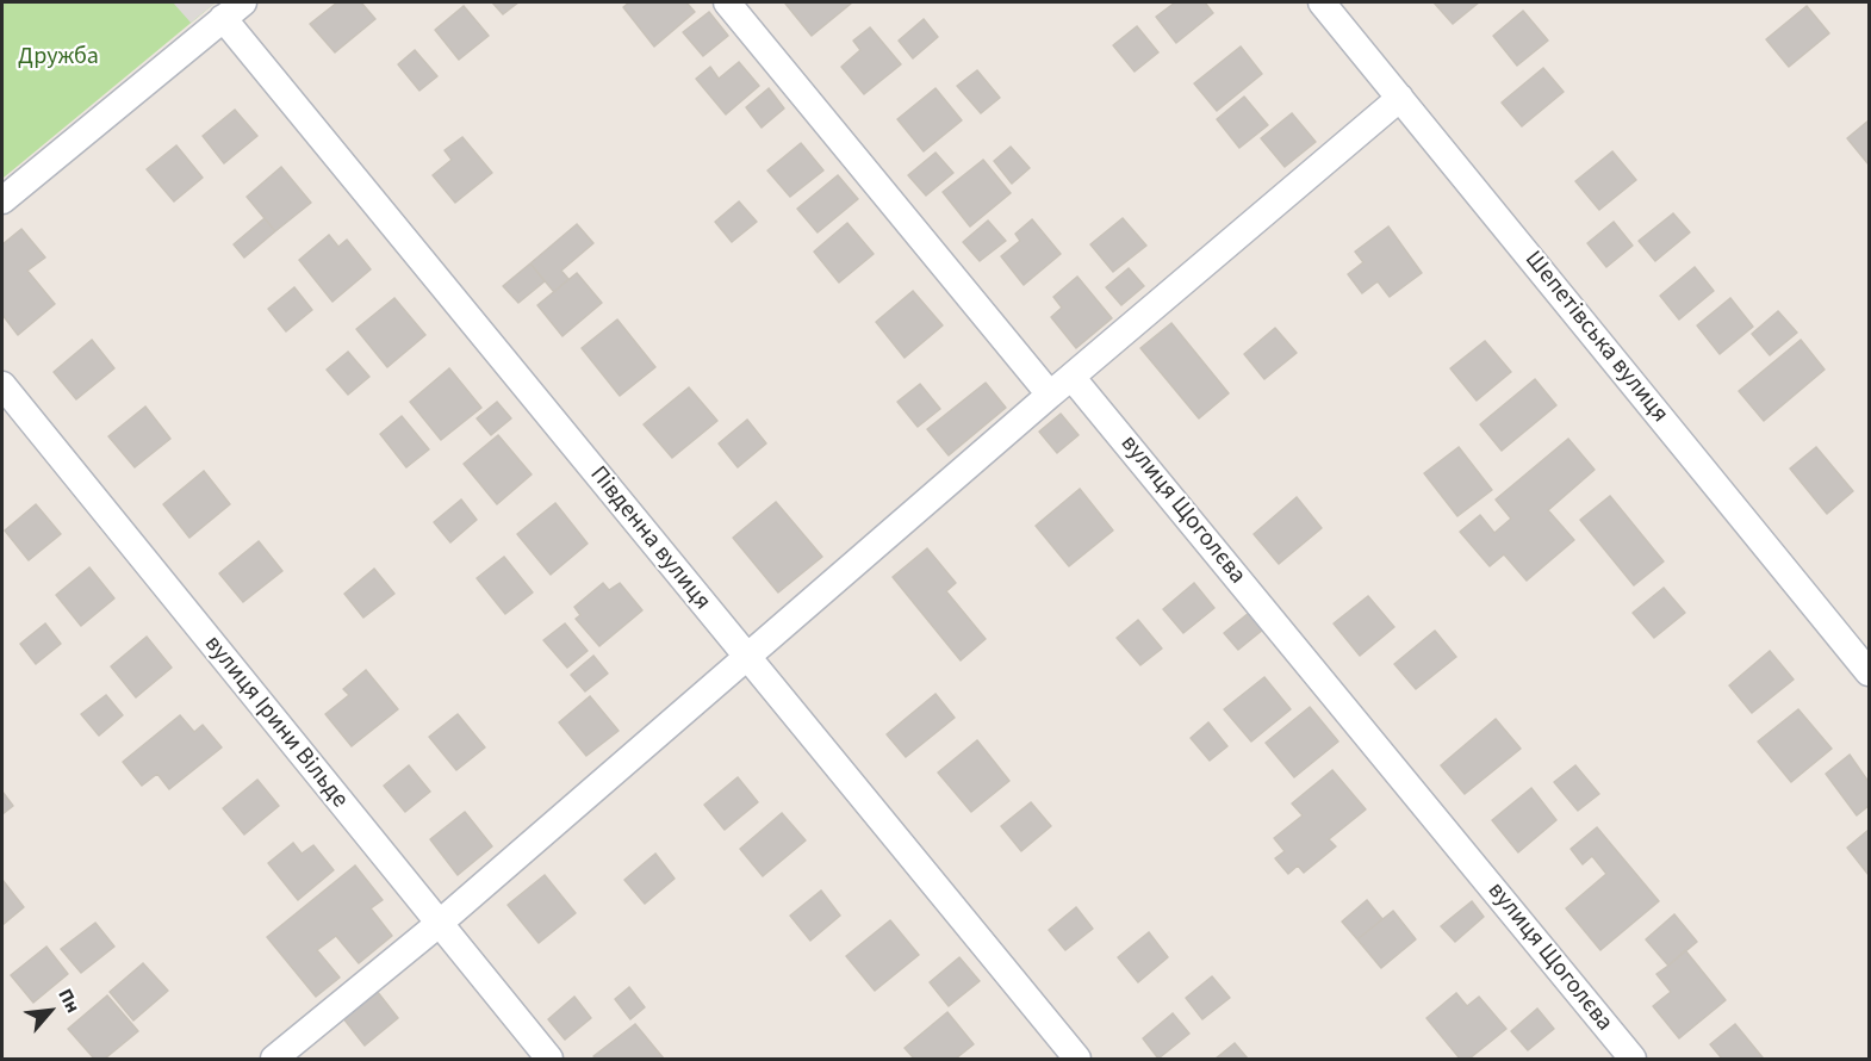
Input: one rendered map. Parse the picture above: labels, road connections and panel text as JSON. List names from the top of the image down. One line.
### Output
{"streets":{"street":["Шепетівська вулиця","вулиця Щоголєва","Південна вулиця","вулиця Ірини Вільде"]},"parks":["Дружба"],"north":"top right"}
